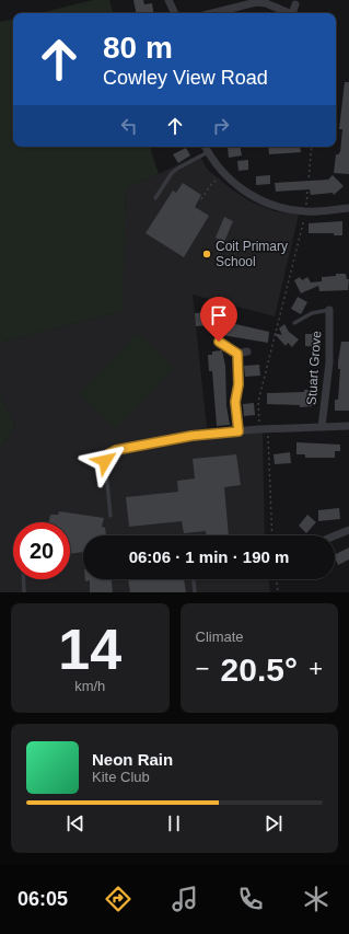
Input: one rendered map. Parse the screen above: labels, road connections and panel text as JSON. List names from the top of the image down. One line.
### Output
{"streets":{"street":["Stuart Grove"]},"places":["Coit Primary School"],"page":{"turn":["80 m","Cowley View Road"],"limit":"20","trip":"06:06 · 1 min · 190 m","tile":[["14","km/h"],"Climate"],"heat":["−","20.5°","+"],"song":["Neon Rain","Kite Club"],"tabs":"06:05"}}
